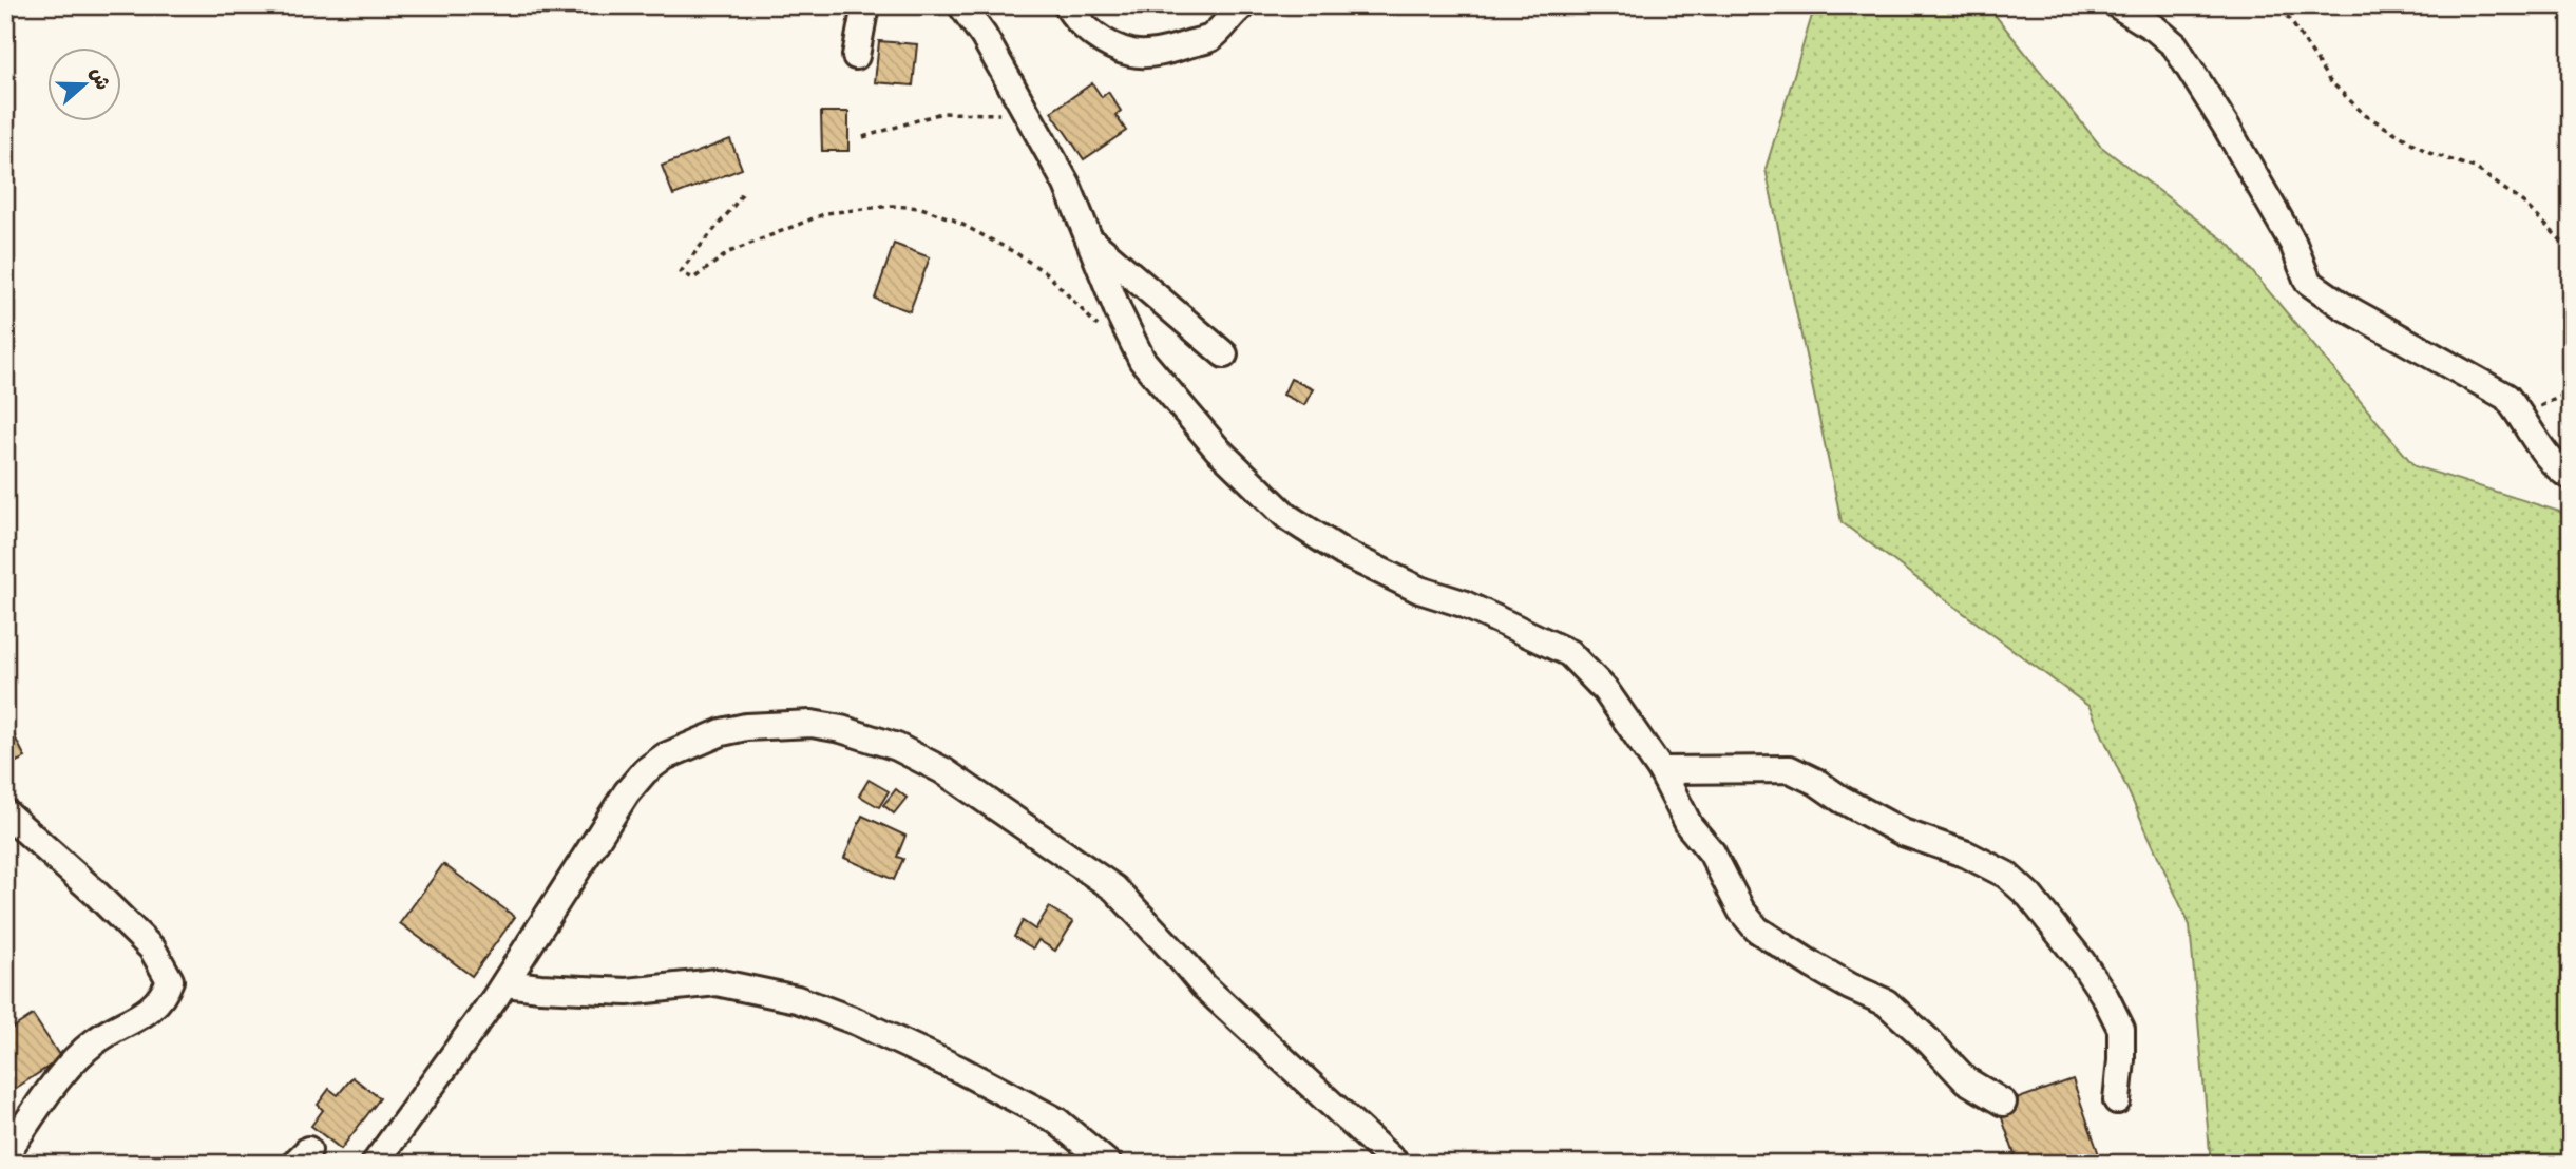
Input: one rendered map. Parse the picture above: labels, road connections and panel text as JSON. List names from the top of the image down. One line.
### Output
{"north":"right"}
